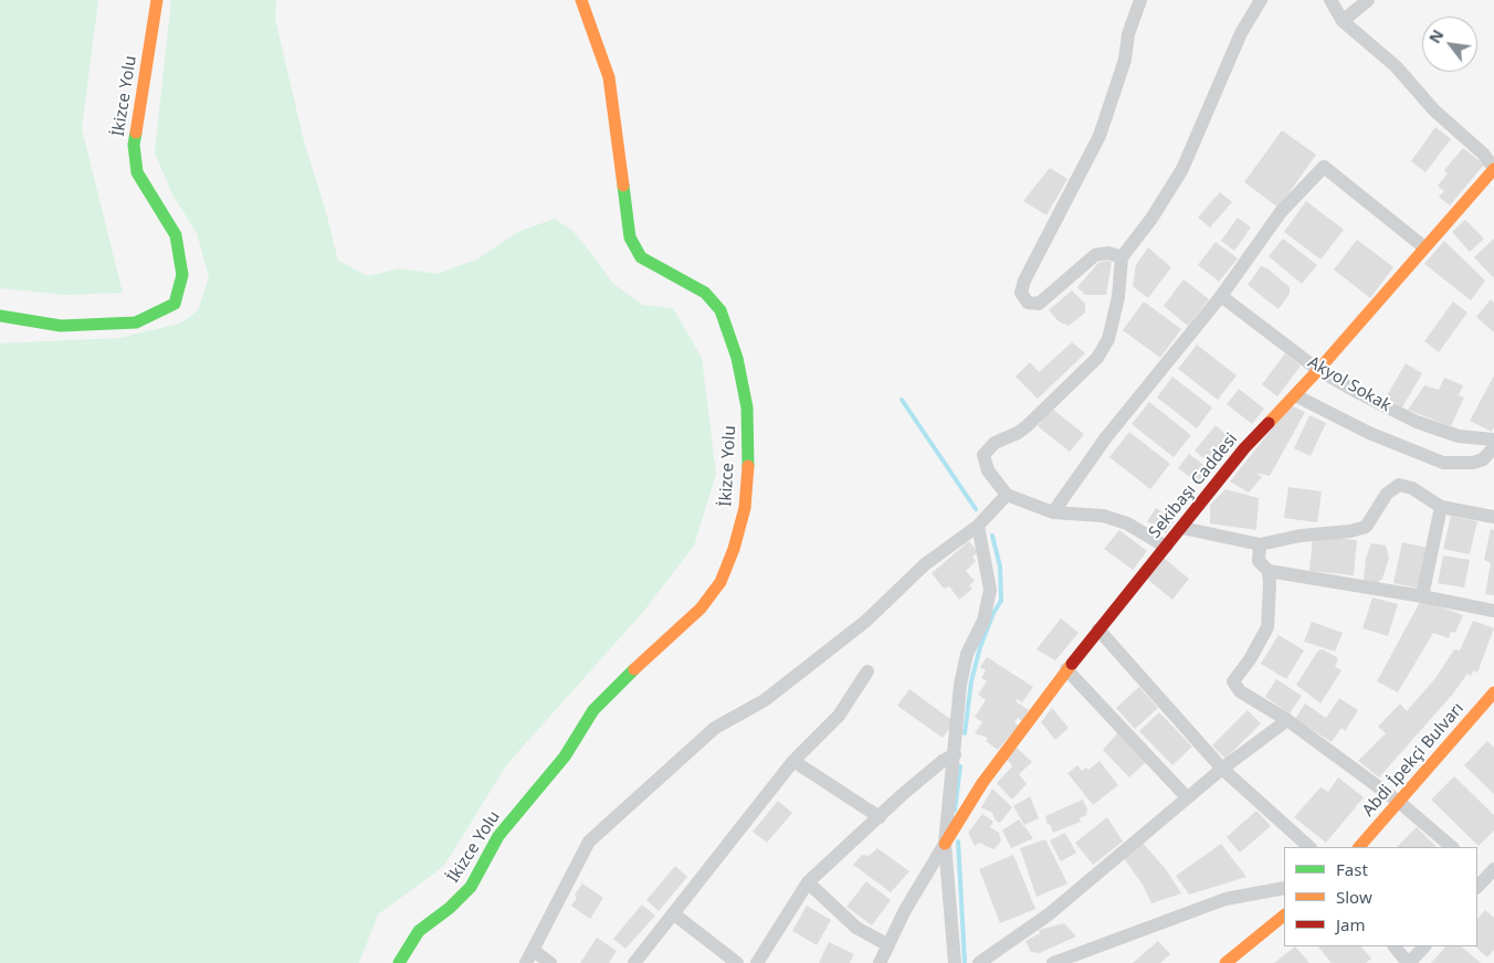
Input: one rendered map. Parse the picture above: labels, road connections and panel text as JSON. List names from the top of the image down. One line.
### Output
{"streets":{"street":["İkizce Yolu","Akyol Sokak","Sekibaşı Caddesi","Abdi İpekçi Bulvarı"]},"crossings":[["Akyol Sokak","Sekibaşı Caddesi"]],"legend":["Fast","Slow","Jam"],"north":"top left"}
